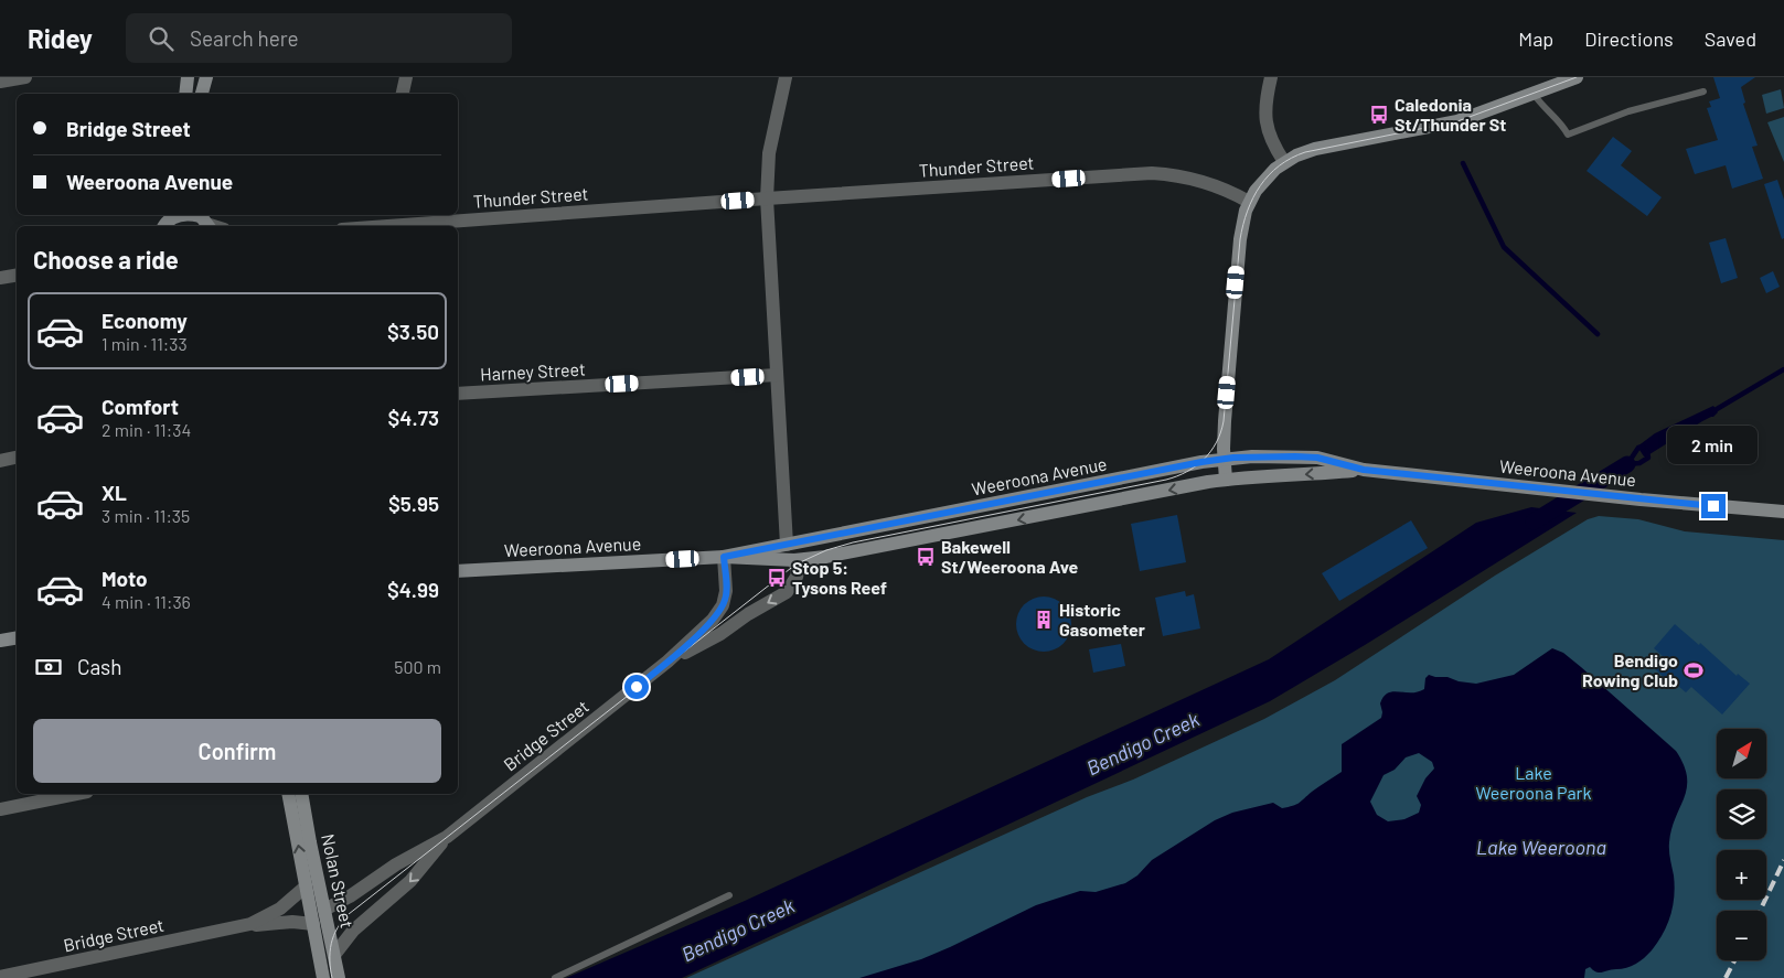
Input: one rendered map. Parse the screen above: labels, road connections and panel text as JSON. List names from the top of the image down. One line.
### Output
{"streets":{"main road":["Weeroona Avenue","Nolan Street"],"street":["Thunder Street","Harney Street","Bridge Street"]},"crossings":[["Weeroona Avenue","Bridge Street"],["Bridge Street","Nolan Street"]],"water":["Bendigo Creek","Lake Weeroona"],"parks":["Lake Weeroona Park"],"places":{"bus stop":["Caledonia St/Thunder St","Bakewell St/Weeroona Ave","Stop 5: Tysons Reef"],"building":["Historic Gasometer"],"sports":["Bendigo Rowing Club"]},"north":"top right","page":{"header":"Ridey","search":"Search here","nav":["Map","Directions","Saved"],"banner":["Bridge Street","Weeroona Avenue"],"heading":"Choose a ride","list":[{"name":"Economy","note":"1 min · 11:33","value":"$3.50"},{"name":"Comfort","note":"2 min · 11:34","value":"$4.73"},{"name":"XL","note":"3 min · 11:35","value":"$5.95"},{"name":"Moto","note":"4 min · 11:36","value":"$4.99"}],"bubble":"2 min","pay":["Cash","500 m"],"buttons":"Confirm","map_buttons":["+","−"]}}
